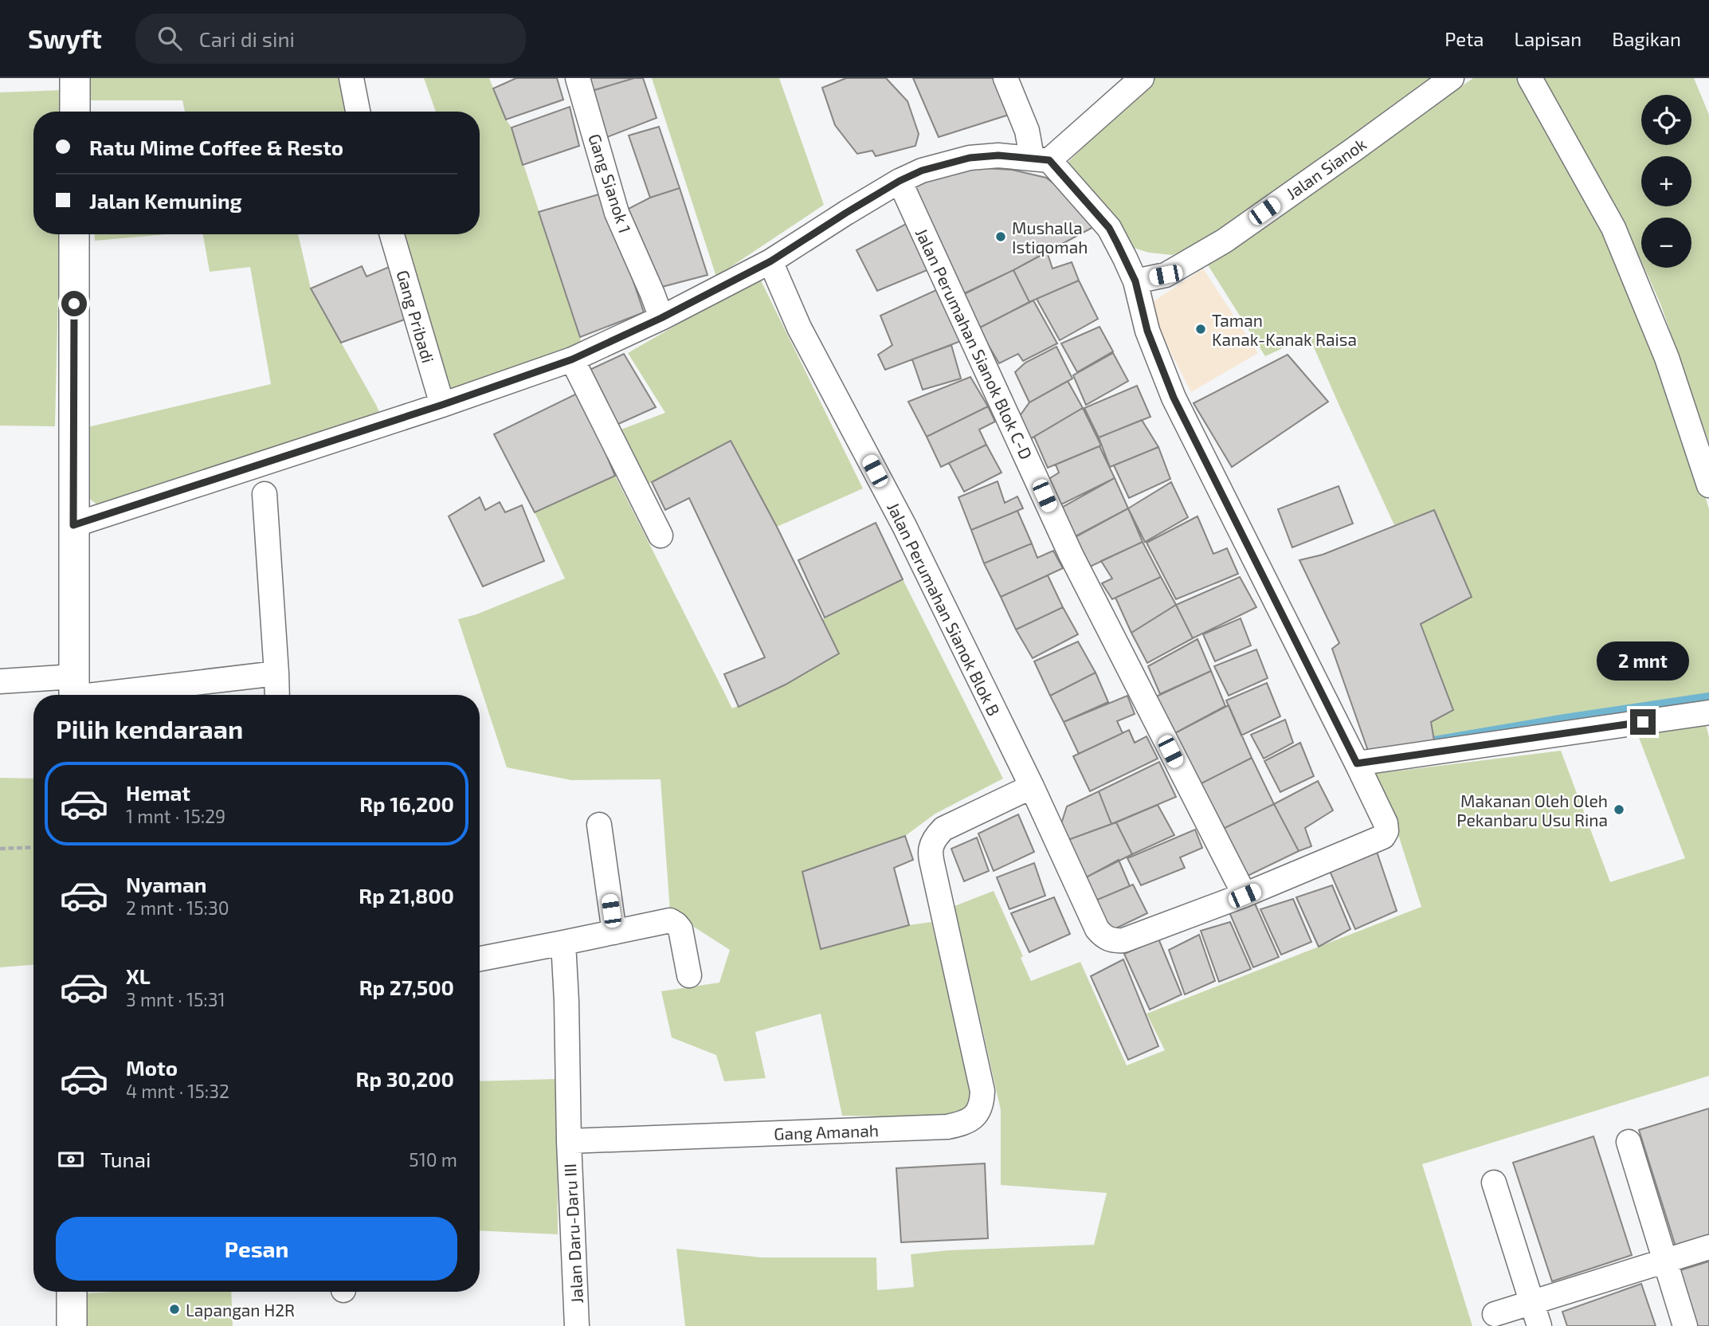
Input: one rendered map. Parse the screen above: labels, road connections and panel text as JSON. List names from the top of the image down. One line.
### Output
{"streets":{"street":["Jalan Sianok","Gang Sianok 1","Gang Pribadi","Jalan Perumahan Sianok Blok C-D","Jalan Perumahan Sianok Blok B","Gang Amanah","Jalan Daru-Daru III"]},"crossings":[["Jalan Perumahan Sianok Blok C-D","Jalan Perumahan Sianok Blok B"],["Jalan Perumahan Sianok Blok B","Gang Amanah"],["Gang Amanah","Jalan Daru-Daru III"]],"places":["Mushalla Istiqomah","Taman Kanak-Kanak Raisa","Makanan Oleh Oleh Pekanbaru Usu Rina","Lapangan H2R"],"page":{"header":"Swyft","search":"Cari di sini","nav":["Peta","Lapisan","Bagikan"],"map_buttons":["+","−"],"banner":["Ratu Mime Coffee & Resto","Jalan Kemuning"],"bubble":"2 mnt","heading":"Pilih kendaraan","list":[{"name":"Hemat","note":"1 mnt · 15:29","value":"Rp 16,200"},{"name":"Nyaman","note":"2 mnt · 15:30","value":"Rp 21,800"},{"name":"XL","note":"3 mnt · 15:31","value":"Rp 27,500"},{"name":"Moto","note":"4 mnt · 15:32","value":"Rp 30,200"}],"pay":["Tunai","510 m"],"buttons":"Pesan"}}
